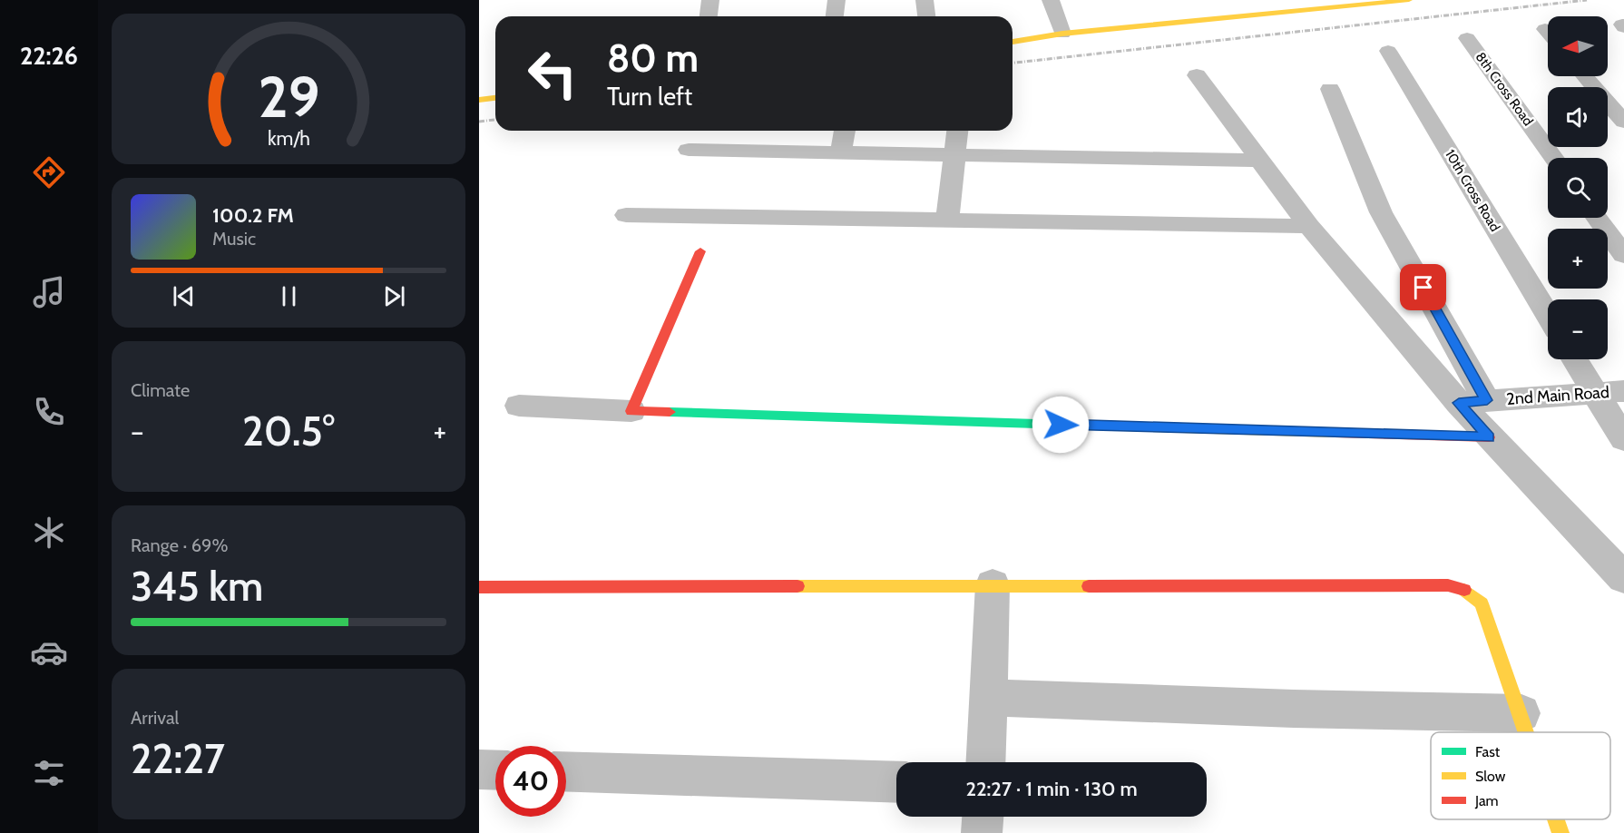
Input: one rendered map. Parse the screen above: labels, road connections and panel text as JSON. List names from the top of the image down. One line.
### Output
{"streets":{"street":["8th Cross Road","10th Cross Road","2nd Main Road"]},"legend":["Fast","Slow","Jam"],"north":"left","page":{"tabs":"22:26","map_buttons":["+","−"],"turn":["80 m","Turn left"],"song":["100.2 FM","Music"],"tile":["Climate",["Range · 69%","345 km"],["Arrival","22:27"]],"heat":["−","20.5°","+"],"limit":"40","trip":"22:27 · 1 min · 130 m","gauge":["29","km/h"]}}
